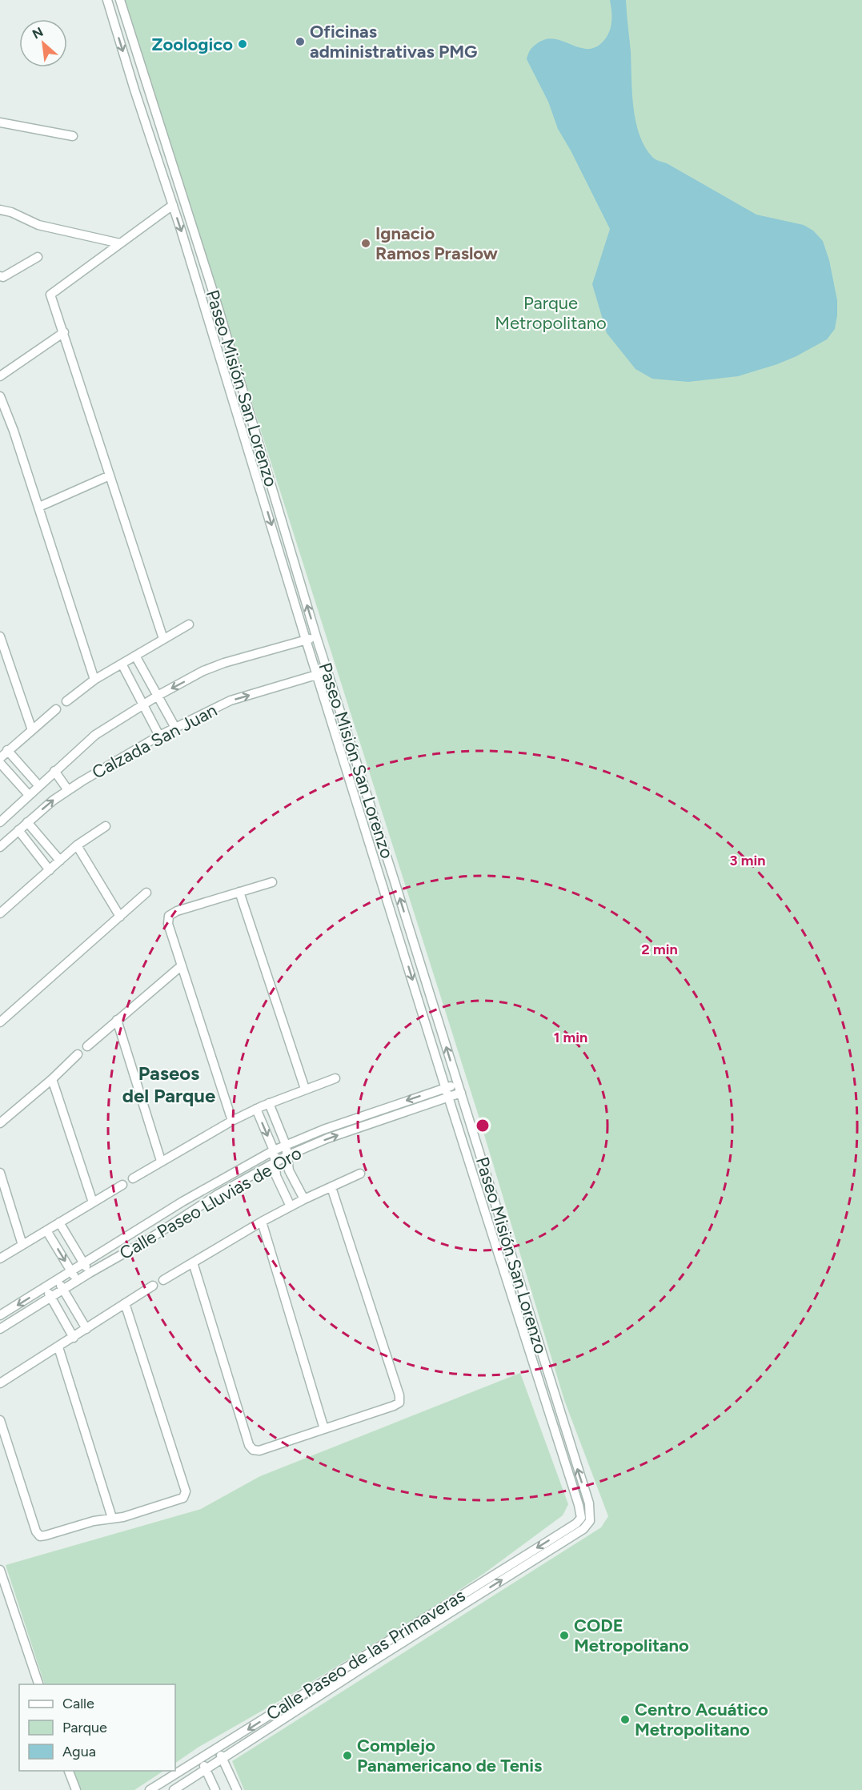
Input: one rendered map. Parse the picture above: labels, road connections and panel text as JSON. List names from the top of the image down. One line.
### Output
{"streets":{"street":["Paseo Misión San Lorenzo","Calzada San Juan","Calle Paseo Lluvias de Oro","Calle Paseo de las Primaveras"]},"crossings":[["Paseo Misión San Lorenzo","Calzada San Juan"],["Paseo Misión San Lorenzo","Calle Paseo Lluvias de Oro"],["Paseo Misión San Lorenzo","Calle Paseo de las Primaveras"]],"districts":["Paseos del Parque"],"parks":["Parque Metropolitano"],"places":["Oficinas administrativas PMG","Zoologico","Ignacio Ramos Praslow","CODE Metropolitano","Centro Acuático Metropolitano","Complejo Panamericano de Tenis"],"legend":["Calle","Parque","Agua"],"north":"top left","rings":["3 min","2 min","1 min"]}
